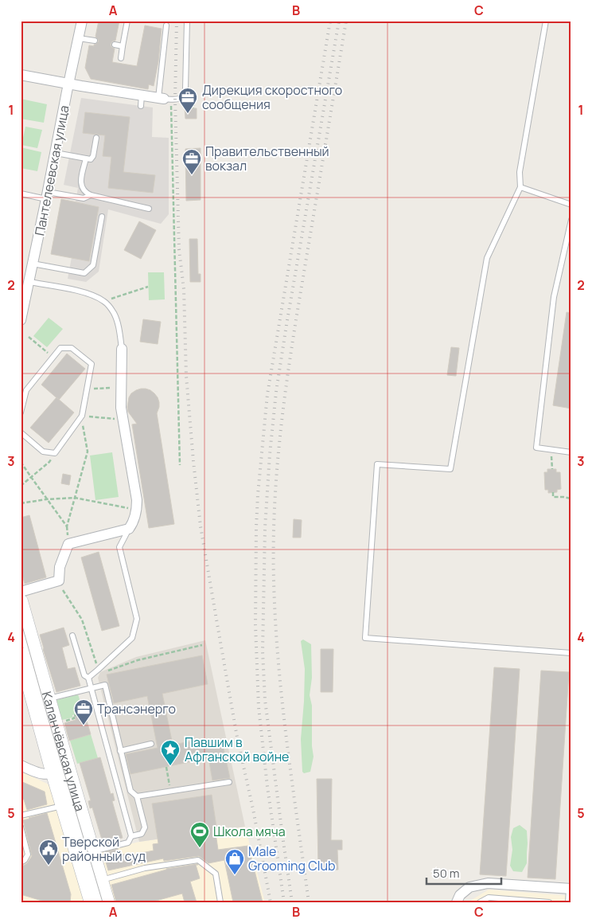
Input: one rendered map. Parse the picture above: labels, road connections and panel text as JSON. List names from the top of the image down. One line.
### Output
{"streets":{"main road":["Каланчёвская улица"],"street":["Пантелеевская улица"]},"places":{"office":["Дирекция скоростного сообщения","Правительственный вокзал","Трансэнерго"],"place":["Павшим в Афганской войне"],"sports":["Школа мяча"],"public building":["Тверской районный суд"],"shop":["Male Grooming Club"]},"scale_bar":"50 m","grid":{"columns":["A","B","C"],"rows":["1","2","3","4","5"]}}
